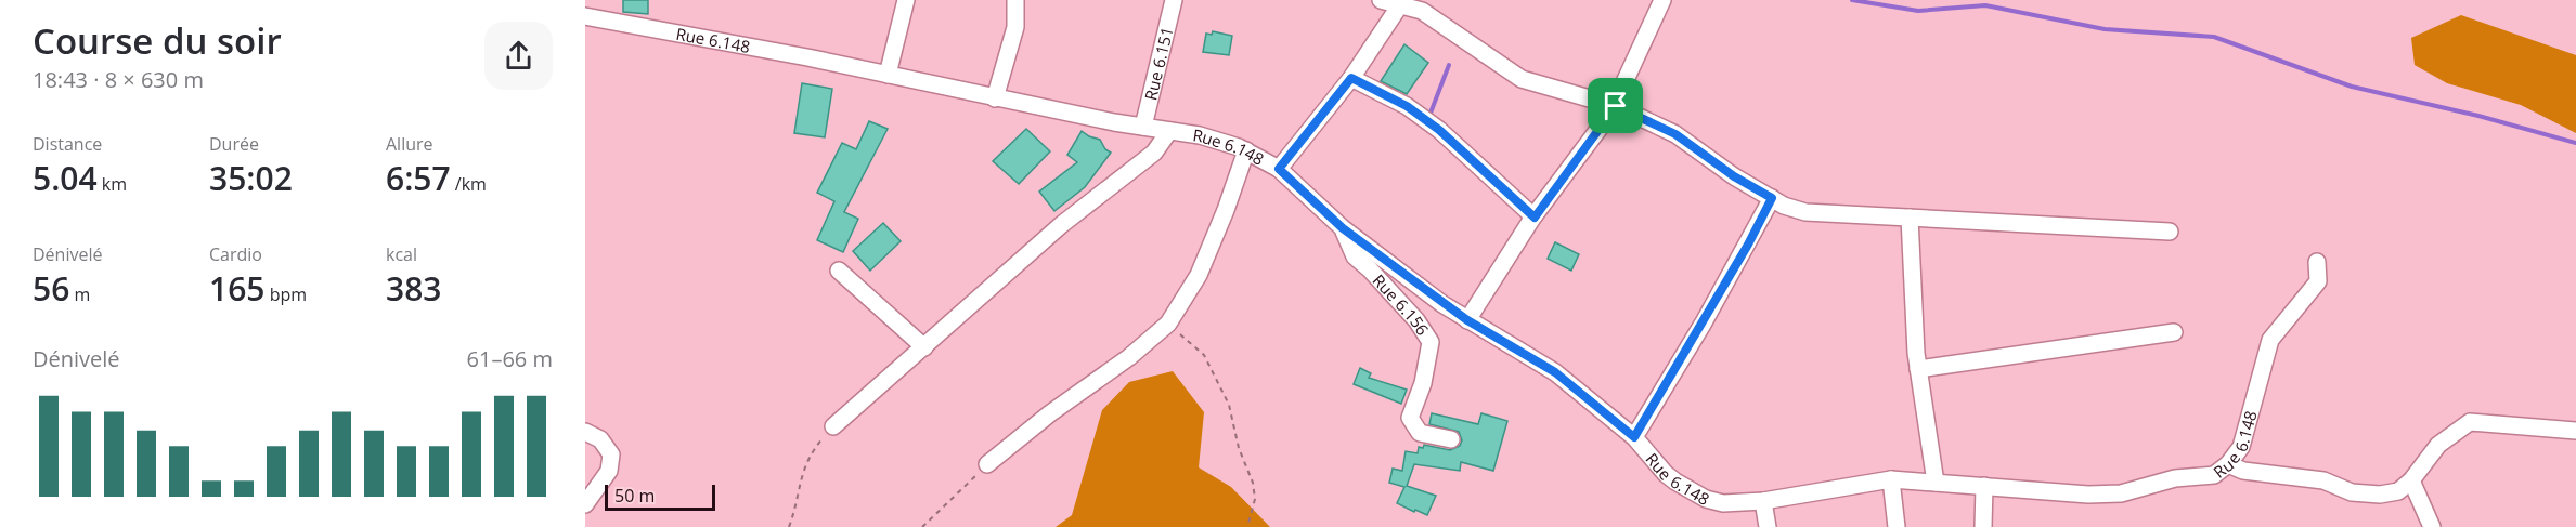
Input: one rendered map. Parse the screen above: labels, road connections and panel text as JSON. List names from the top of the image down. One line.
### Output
{"streets":{"street":["Rue 6.148","Rue 6.151","Rue 6.156"]},"crossings":[["Rue 6.148","Rue 6.151"],["Rue 6.148","Rue 6.156"]],"scale_bar":"50 m","page":{"heading":["Course du soir","18:43 · 8 × 630 m"],"stats":[["Distance","5.04 km"],["Durée","35:02"],["Allure","6:57 /km"],["Dénivelé","56 m"],["Cardio","165 bpm"],["kcal","383"]],"chart":["Dénivelé","61–66 m"],"scale":"50 m"}}
